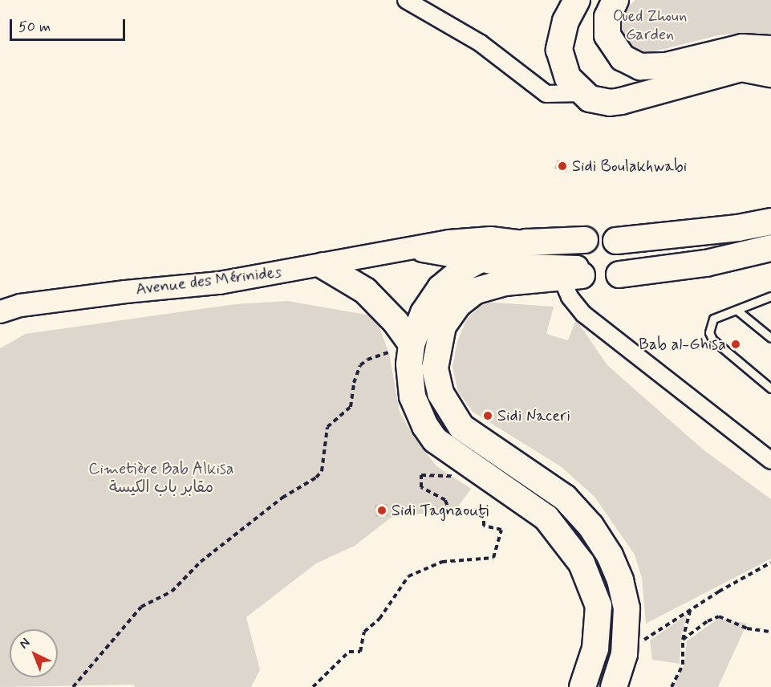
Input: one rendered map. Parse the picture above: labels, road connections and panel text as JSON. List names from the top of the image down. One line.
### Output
{"streets":{"main road":["Avenue des Mérinides"]},"parks":["Oued Zhoun Garden","Cimetière Bab Alkisa مقابر باب الكيسة"],"places":["Sidi Boulakhwabi","Bab al-Ghisa","Sidi Naceri","Sidi Tagnaouti"],"scale_bar":"50 m","north":"top left"}
